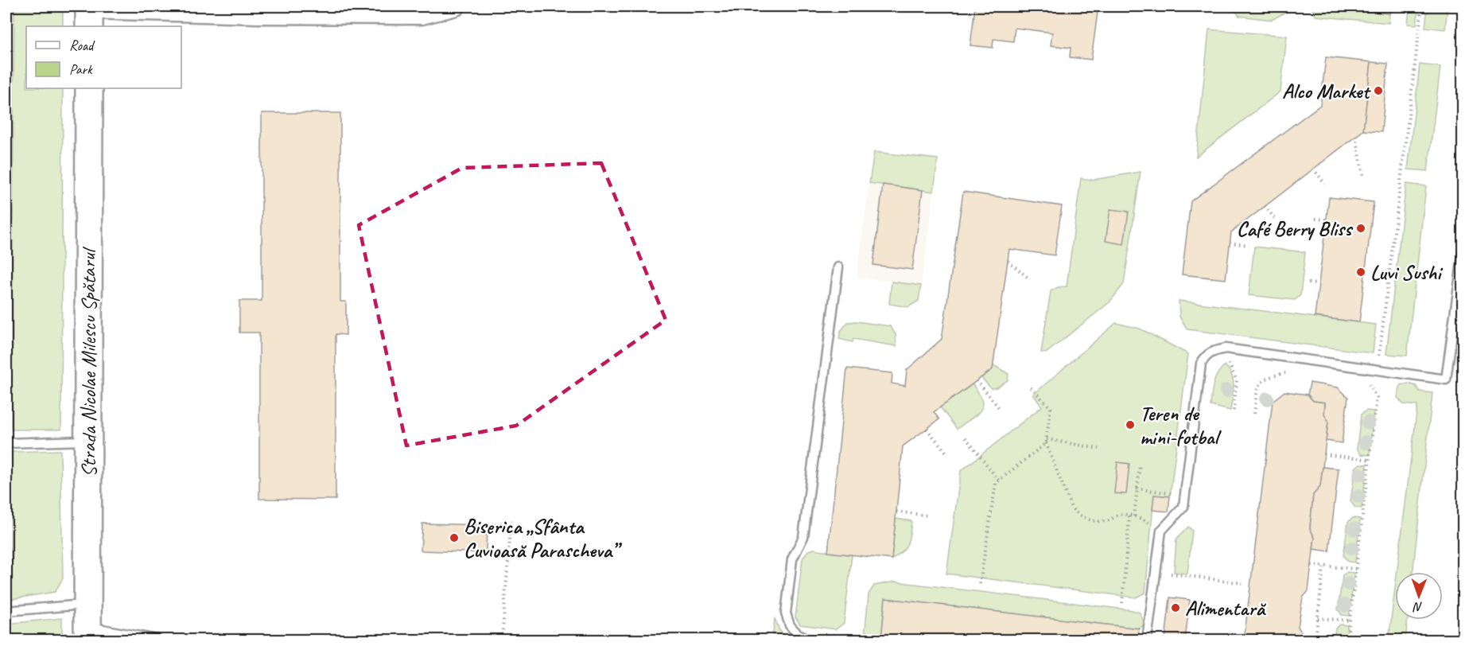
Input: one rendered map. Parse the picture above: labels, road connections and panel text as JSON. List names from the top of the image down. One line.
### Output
{"streets":{"main road":["Strada Nicolae Milescu Spătarul"]},"places":["Alco Market","Café Berry Bliss","Luvi Sushi","Teren de mini-fotbal","Biserica „Sfânta Cuvioasă Parascheva”","Alimentară"],"legend":["Road","Park"],"north":"bottom"}
